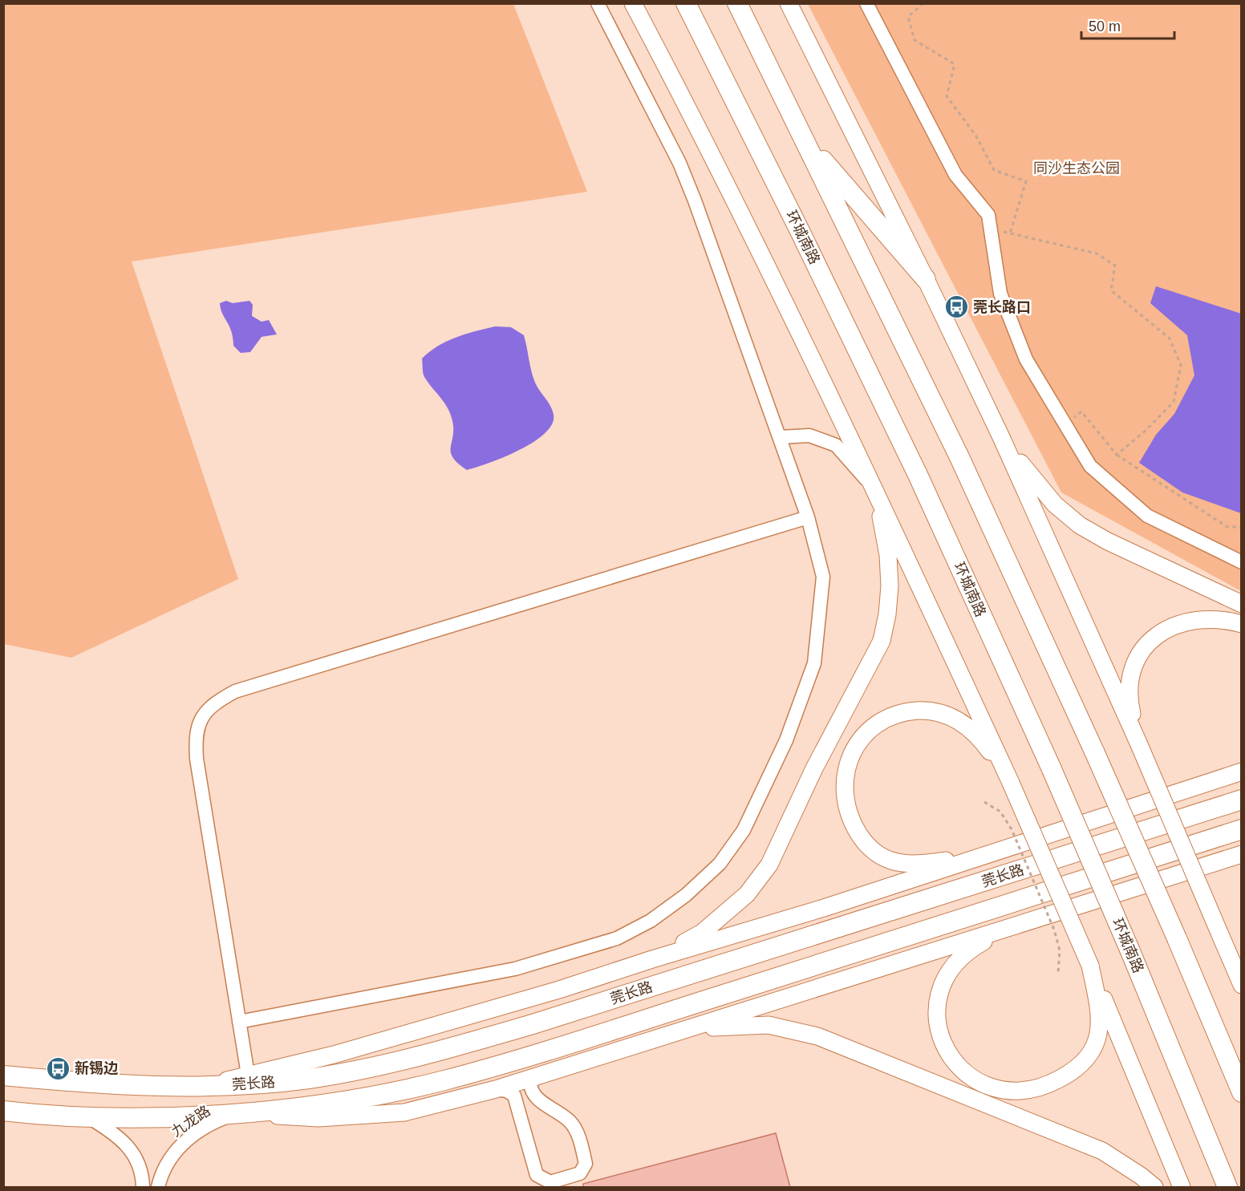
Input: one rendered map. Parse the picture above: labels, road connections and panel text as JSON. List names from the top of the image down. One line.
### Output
{"streets":{"highway":["环城南路","莞长路"],"street":["九龙路"]},"crossings":[["莞长路","九龙路"]],"parks":["同沙生态公园"],"places":{"bus stop":["莞长路口","新锡边"]},"scale_bar":"50 m"}
